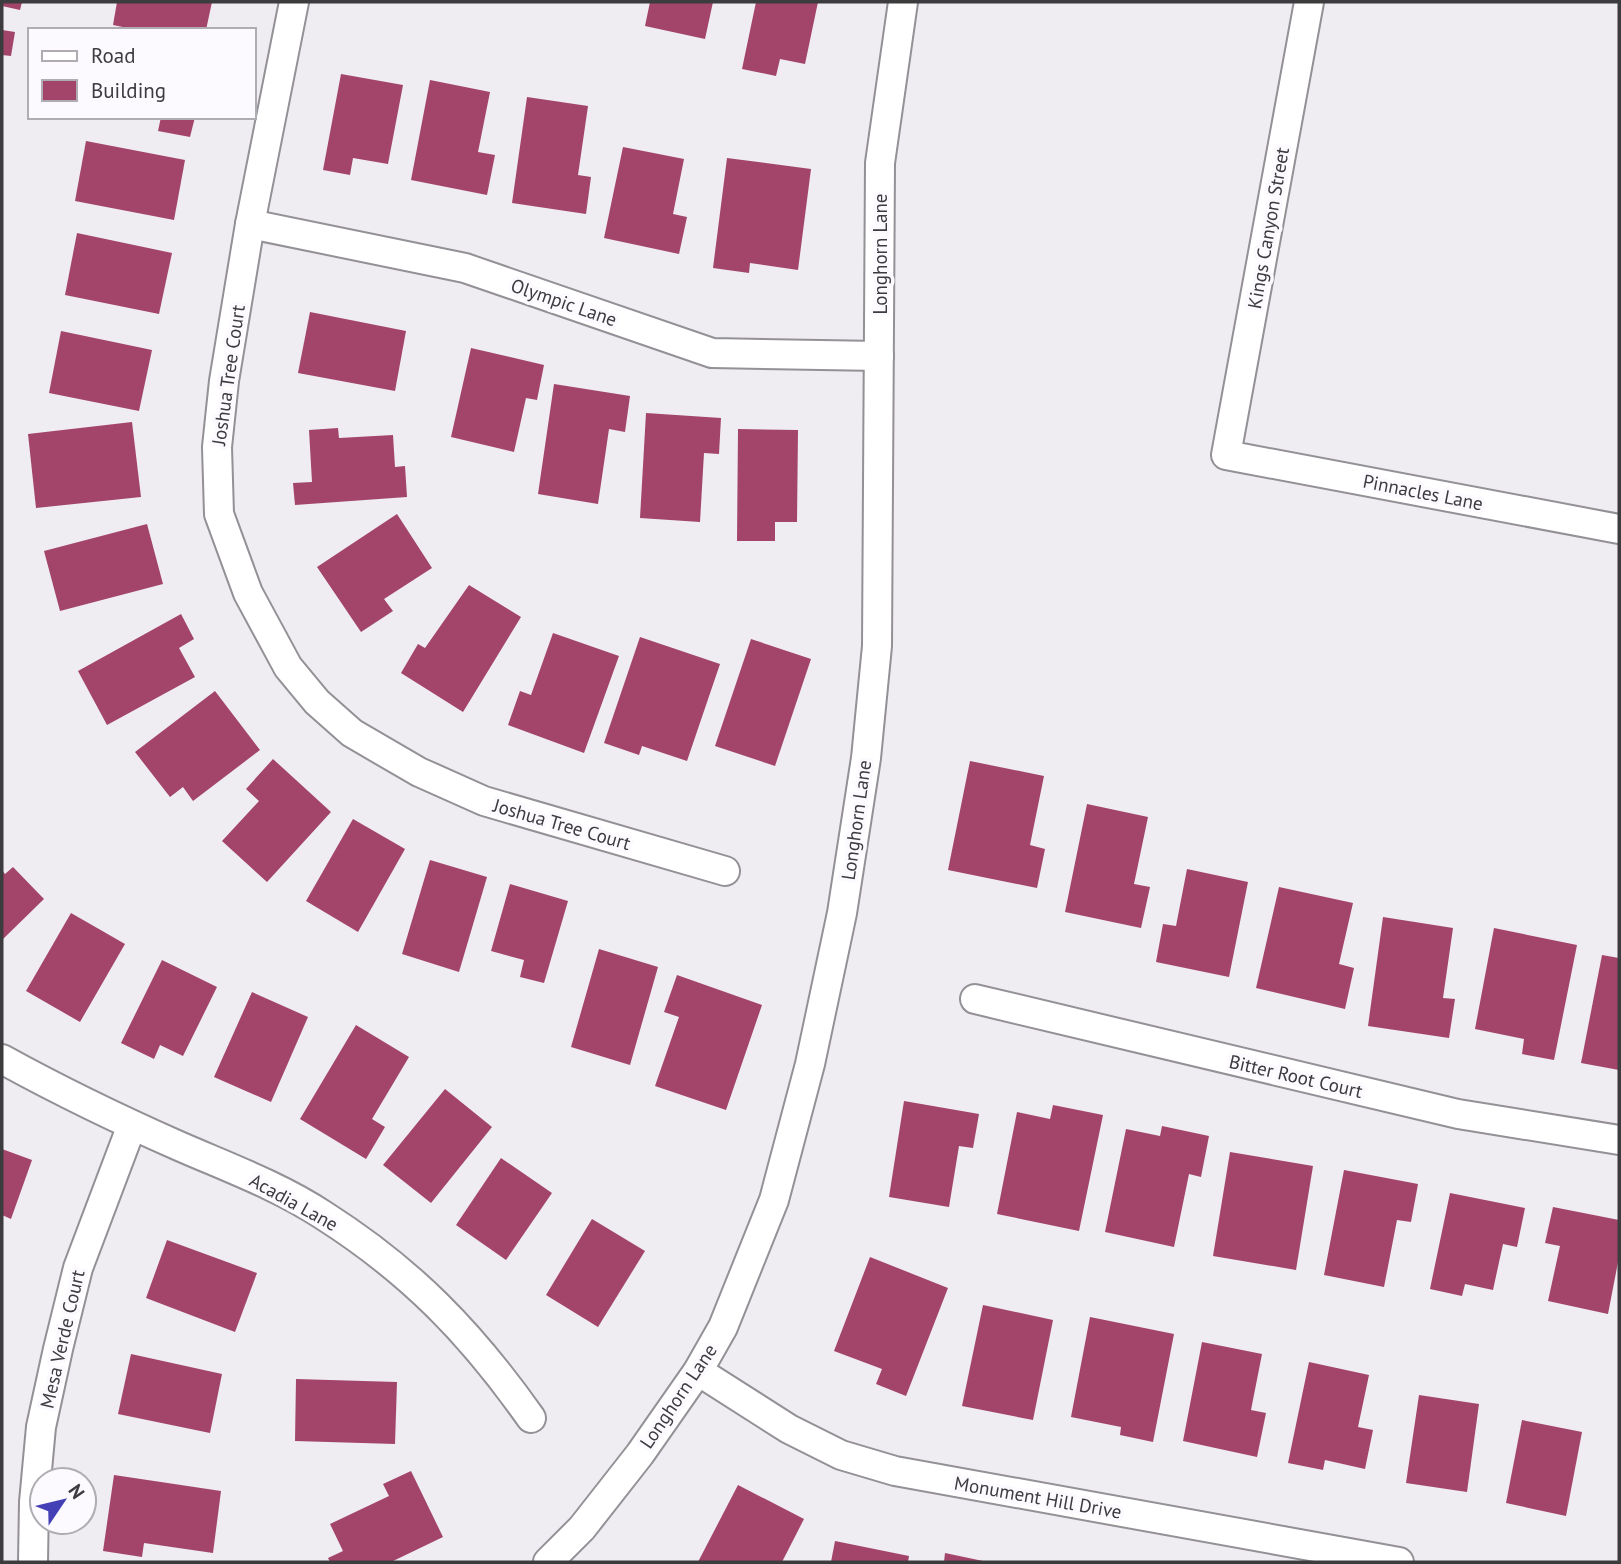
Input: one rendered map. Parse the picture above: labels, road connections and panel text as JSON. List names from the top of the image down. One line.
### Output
{"streets":{"street":["Kings Canyon Street","Longhorn Lane","Olympic Lane","Joshua Tree Court","Pinnacles Lane","Bitter Root Court","Acadia Lane","Mesa Verde Court","Monument Hill Drive"]},"crossings":[["Kings Canyon Street","Pinnacles Lane"],["Longhorn Lane","Olympic Lane"],["Longhorn Lane","Monument Hill Drive"],["Olympic Lane","Joshua Tree Court"],["Acadia Lane","Mesa Verde Court"]],"legend":["Road","Building"],"north":"top right"}
